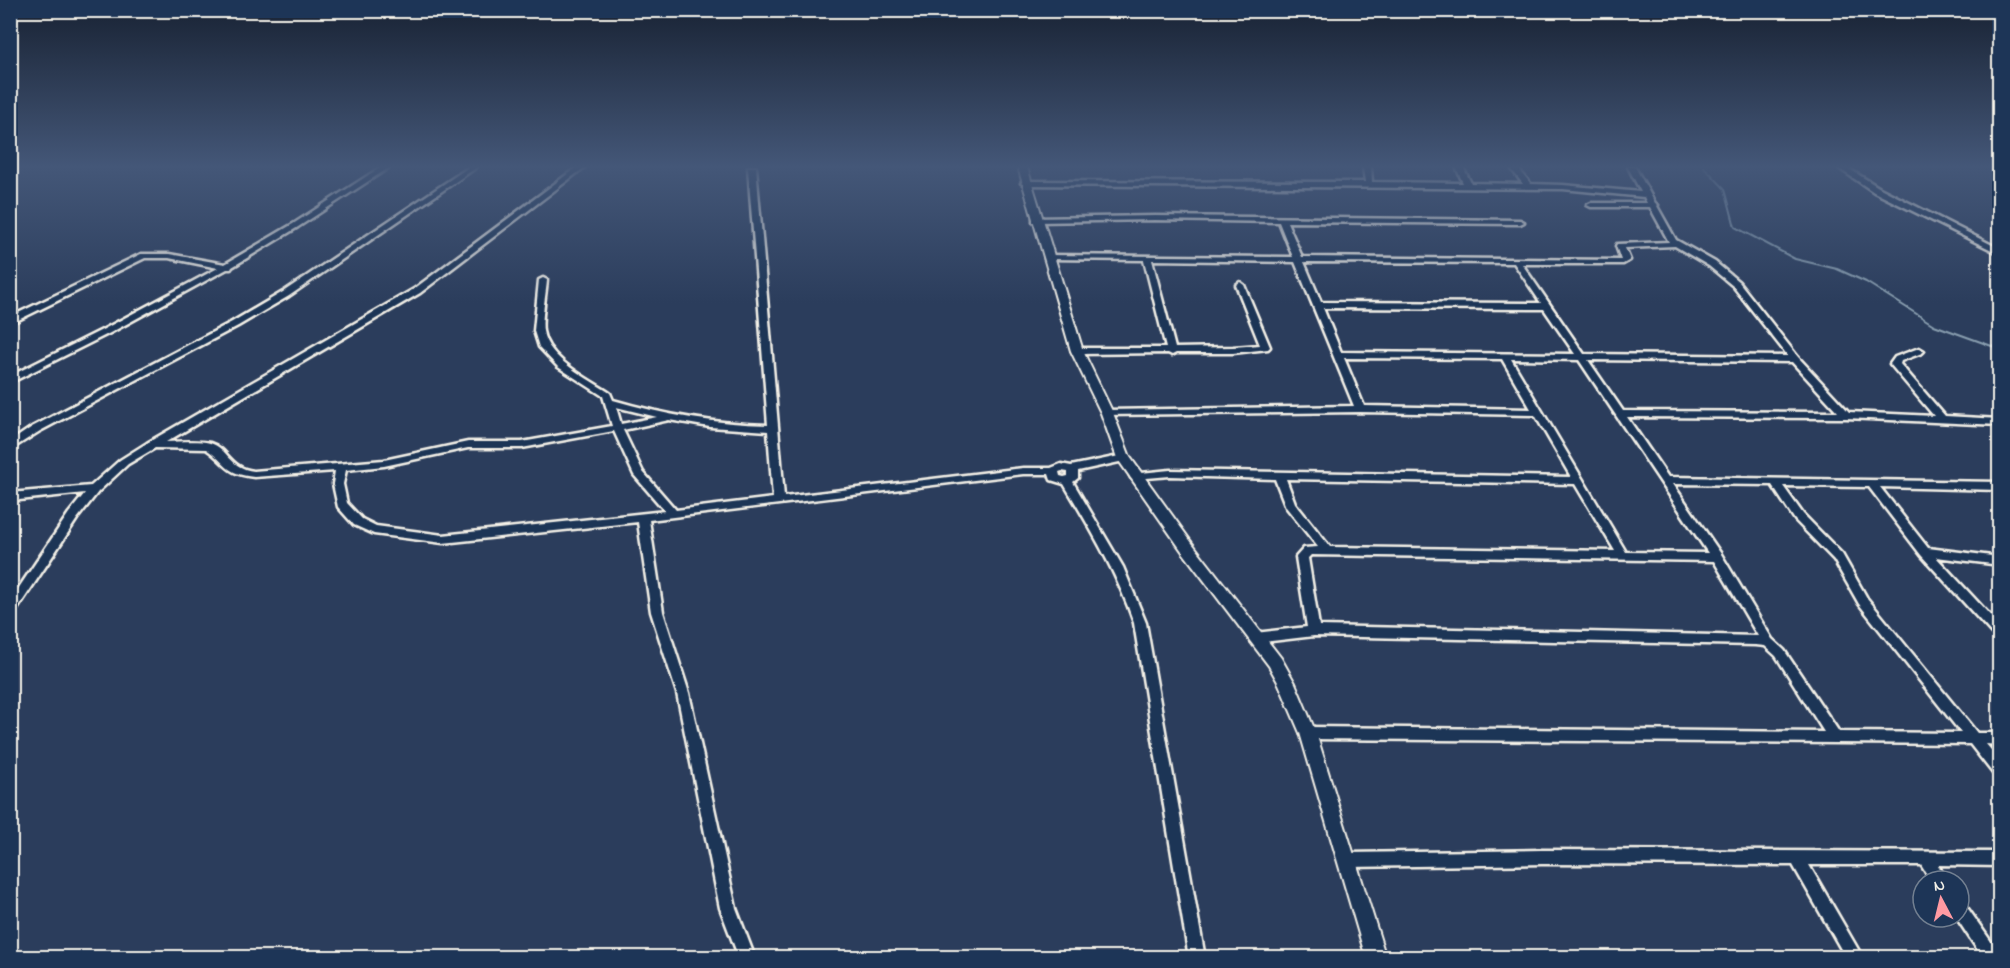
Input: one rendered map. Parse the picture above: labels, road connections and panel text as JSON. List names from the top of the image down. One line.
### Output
{"north":"top"}
